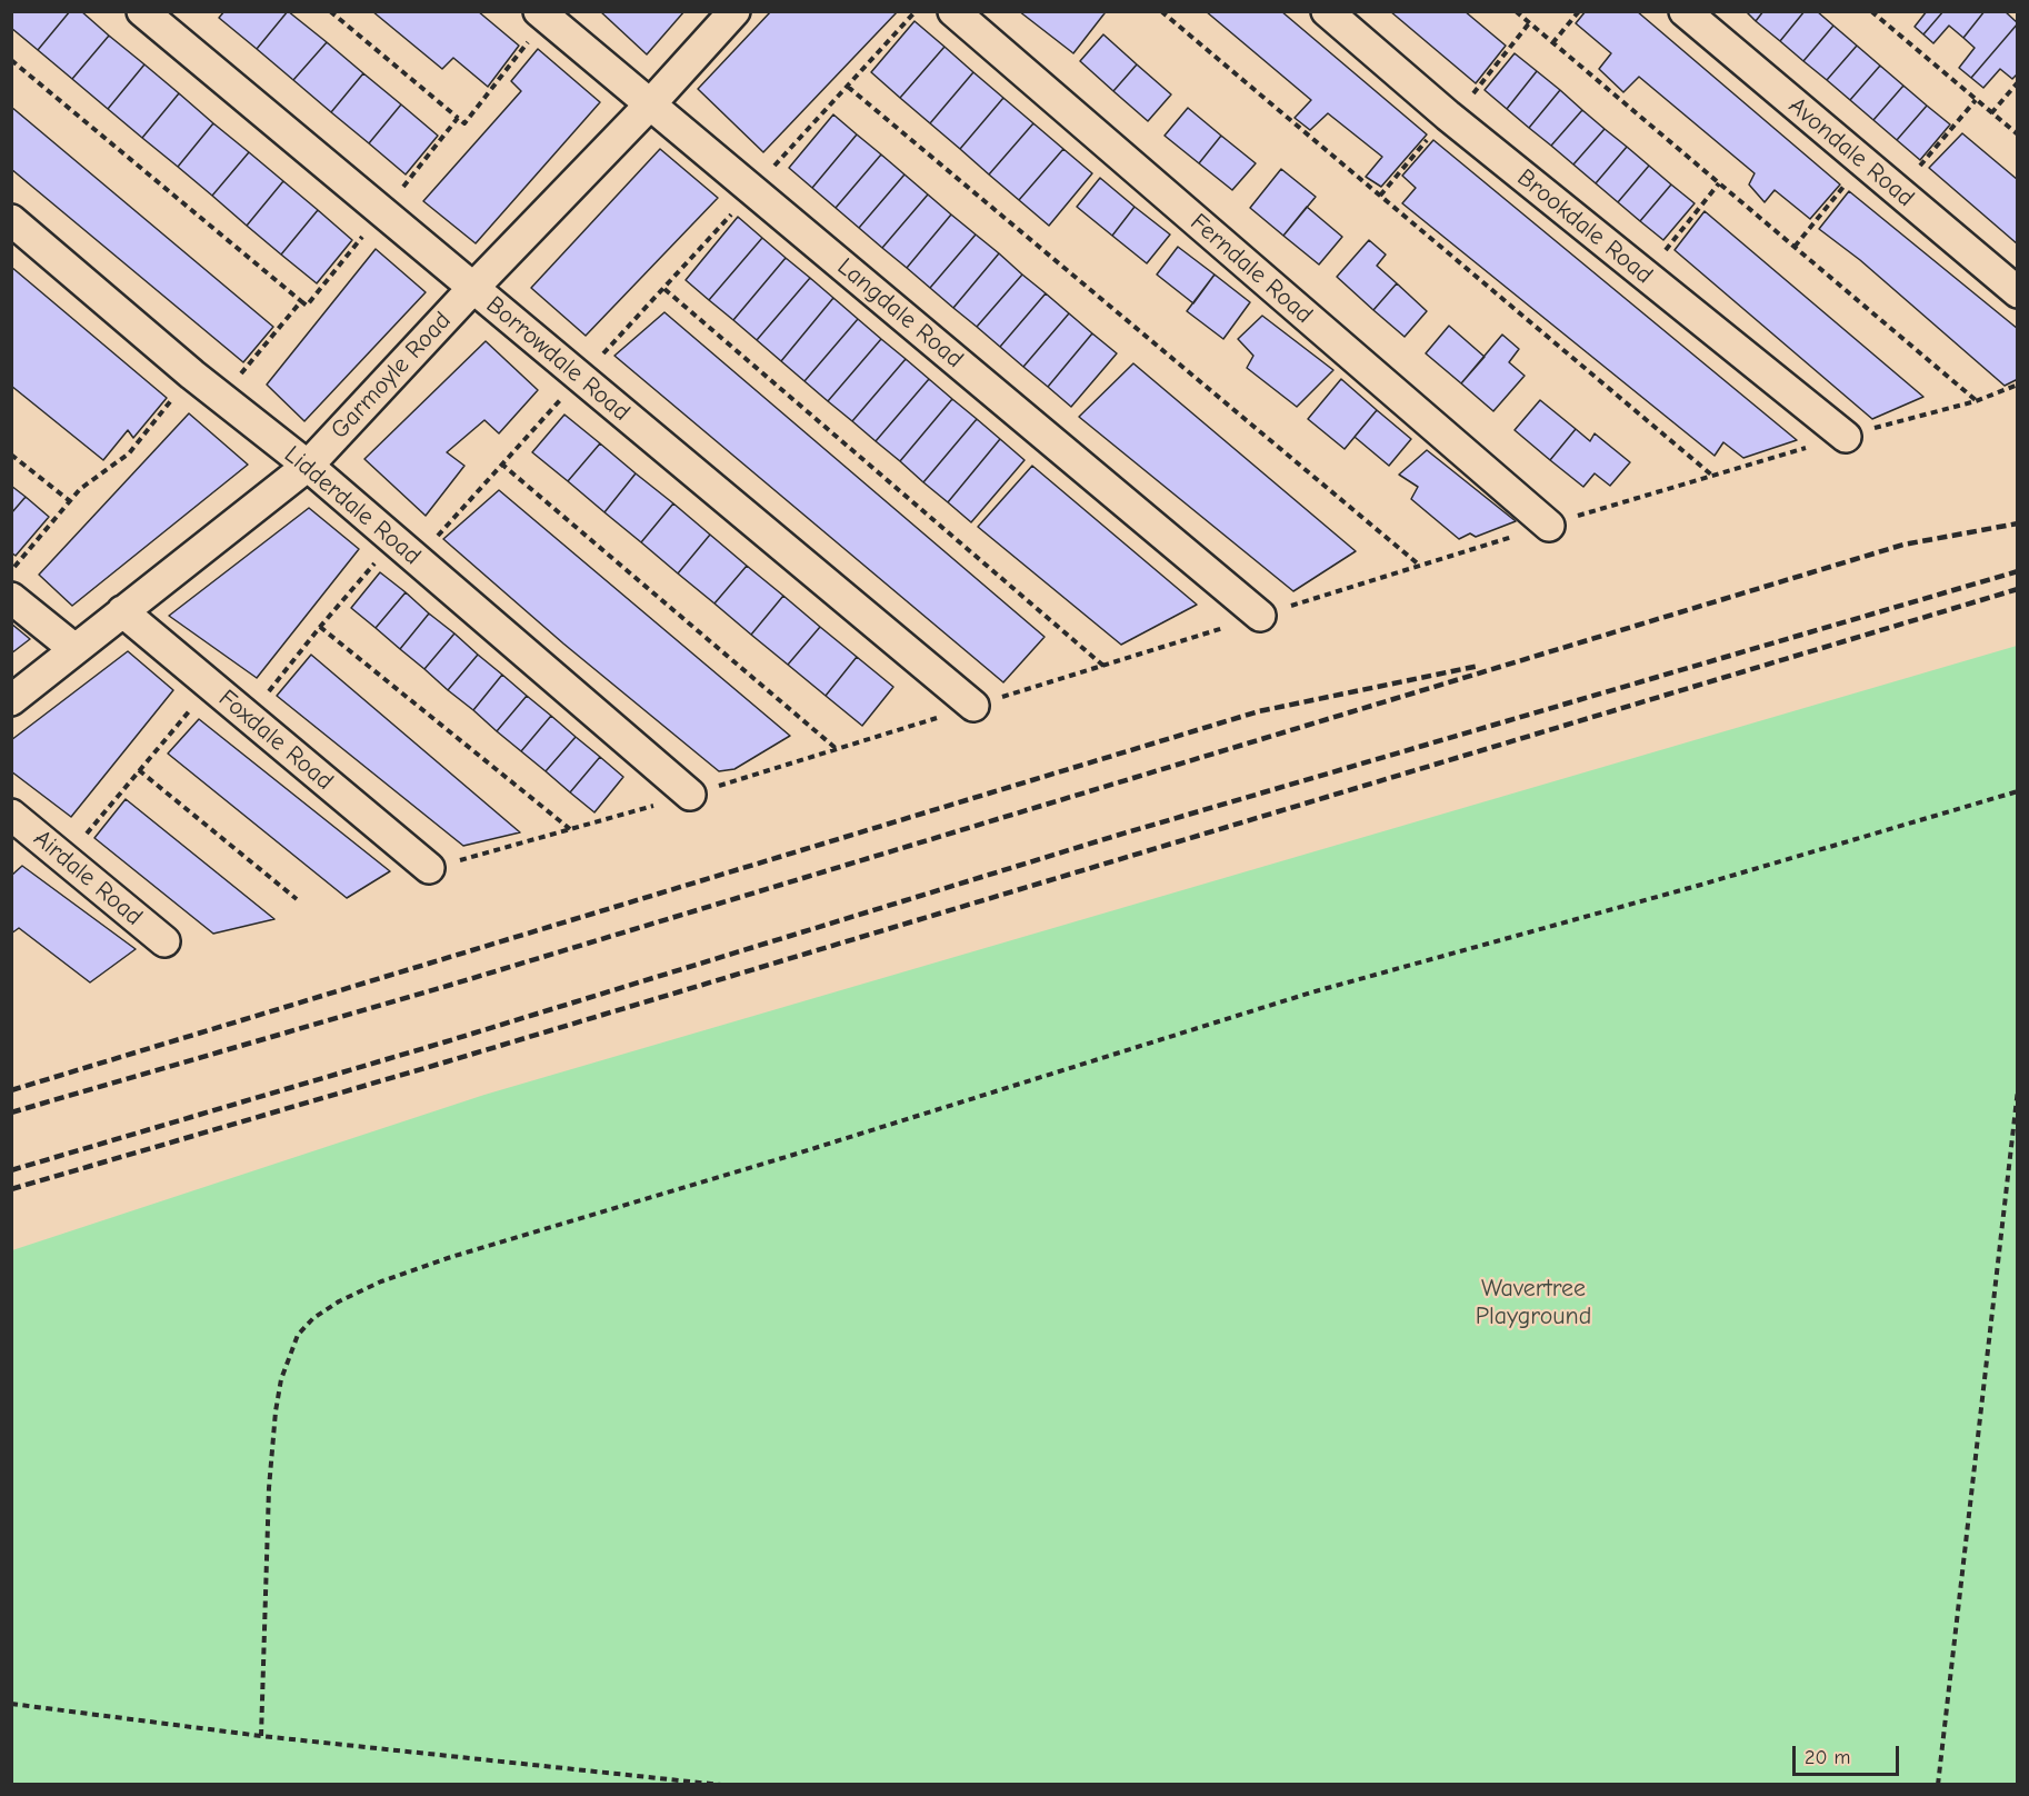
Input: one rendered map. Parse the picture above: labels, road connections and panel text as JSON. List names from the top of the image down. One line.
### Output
{"streets":{"street":["Avondale Road","Brookdale Road","Ferndale Road","Langdale Road","Borrowdale Road","Garmoyle Road","Lidderdale Road","Foxdale Road","Airdale Road"]},"crossings":[["Langdale Road","Garmoyle Road"],["Borrowdale Road","Garmoyle Road"],["Garmoyle Road","Lidderdale Road"],["Garmoyle Road","Foxdale Road"]],"parks":["Wavertree Playground"],"scale_bar":"20 m"}
